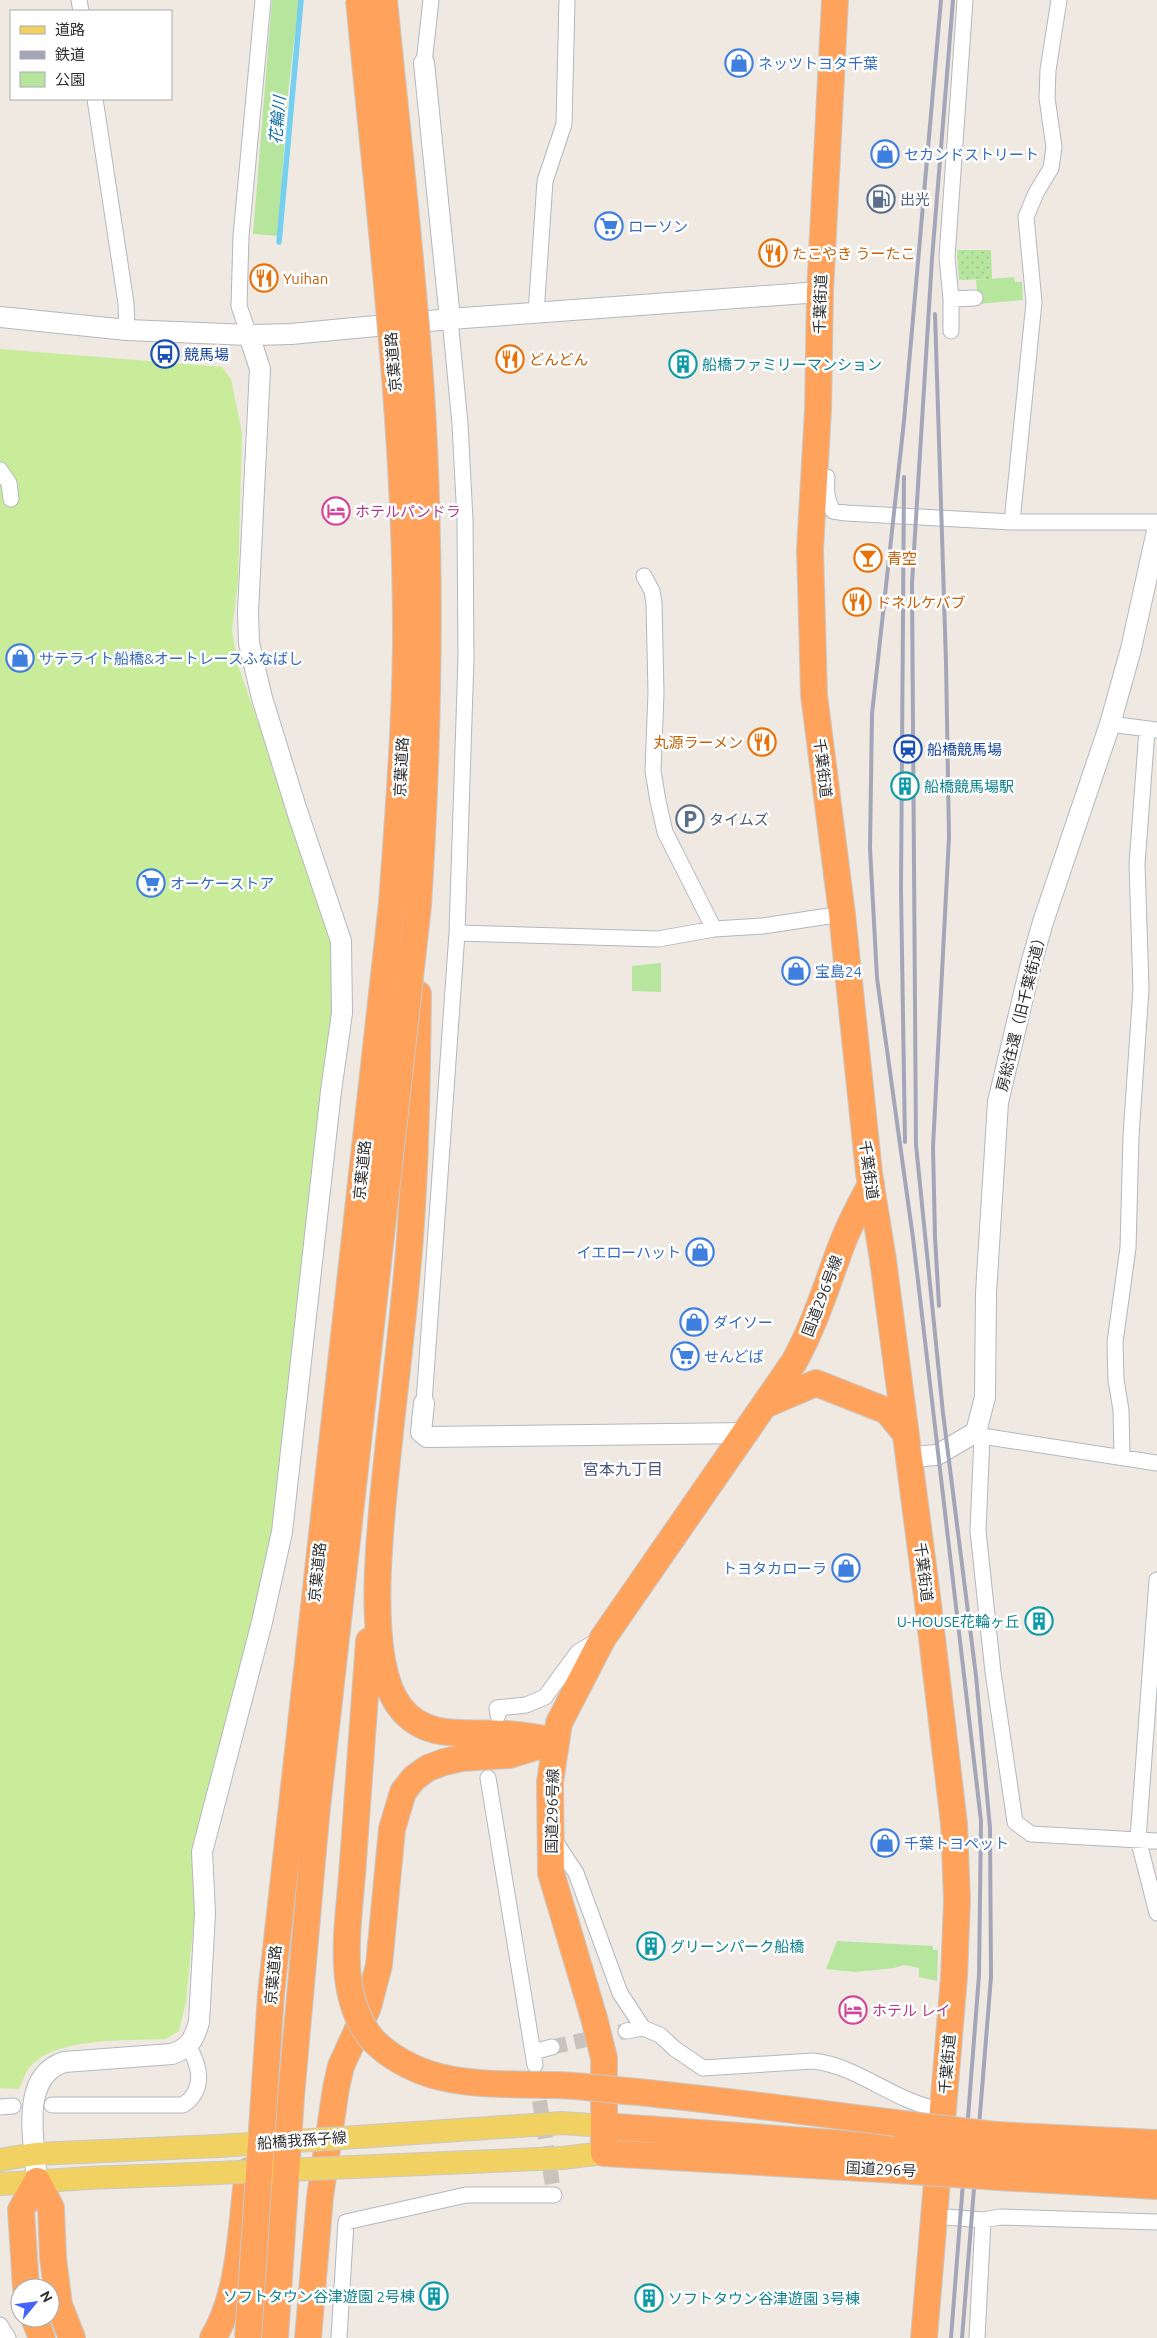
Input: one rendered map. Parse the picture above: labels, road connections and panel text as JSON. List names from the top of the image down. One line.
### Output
{"streets":{"highway":["千葉街道","京葉道路","国道296号線","国道296号"],"main road":["船橋我孫子線"],"street":["房総往還（旧千葉街道）"]},"crossings":[["千葉街道","国道296号線"],["国道296号線","船橋我孫子線"],["国道296号線","国道296号"],["船橋我孫子線","国道296号"]],"districts":["宮本九丁目"],"water":["花輪川"],"places":{"shop":["ネッツトヨタ千葉","セカンドストリート","サテライト船橋&オートレースふなばし","宝島24","イエローハット","ダイソー","トヨタカローラ","千葉トヨペット"],"fuel station":["出光"],"supermarket":["ローソン","オーケーストア","せんどば"],"restaurant":["たこやき うーたこ","Yuihan","どんどん","ドネルケバブ","丸源ラーメン"],"bus stop":["競馬場"],"building":["船橋ファミリーマンション","船橋競馬場駅","U-HOUSE花輪ヶ丘","グリーンパーク船橋","ソフトタウン谷津遊園 2号棟","ソフトタウン谷津遊園 3号棟"],"hotel":["ホテルパンドラ","ホテル レイ"],"bar":["青空"],"station":["船橋競馬場"],"parking":["タイムズ"]},"legend":["道路","鉄道","公園"],"north":"top right"}
